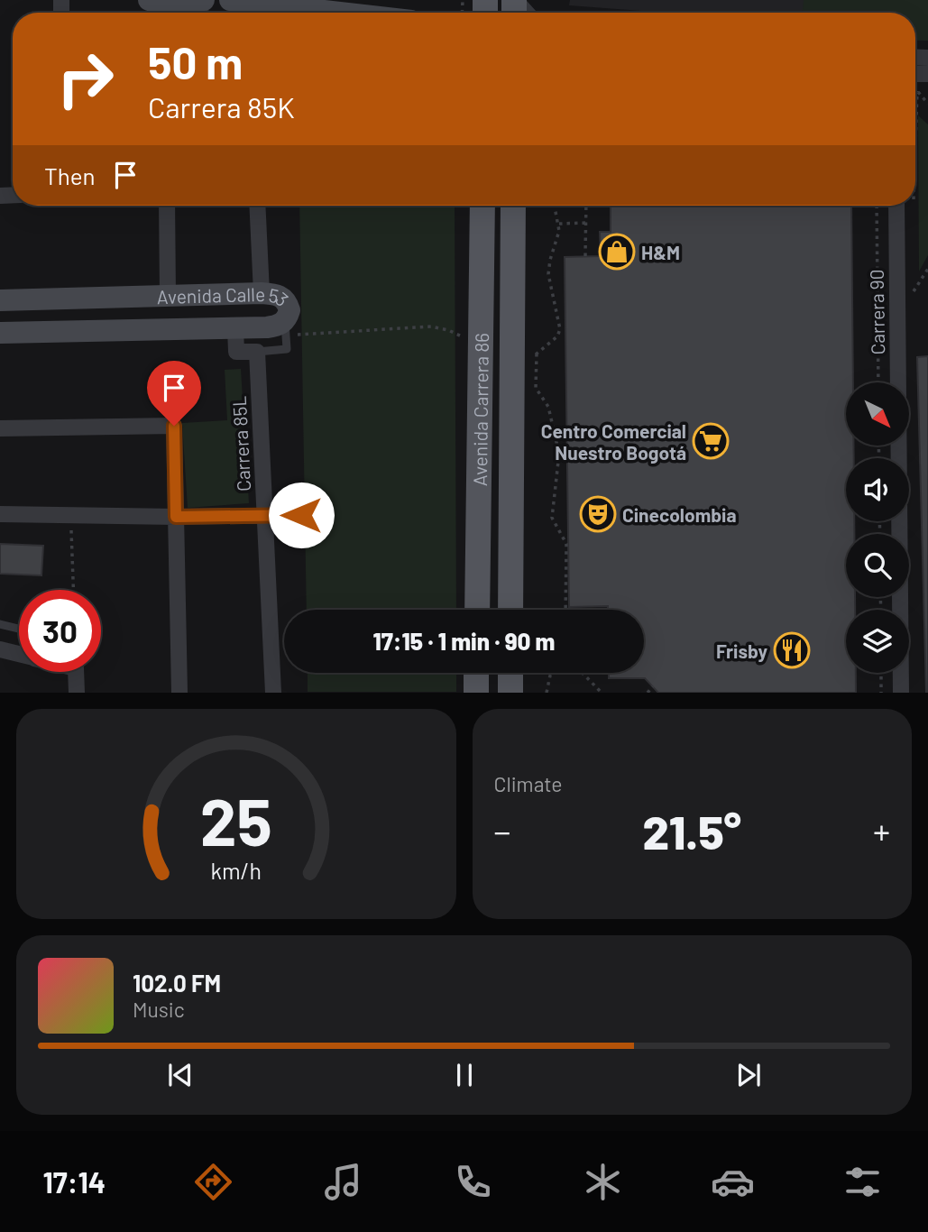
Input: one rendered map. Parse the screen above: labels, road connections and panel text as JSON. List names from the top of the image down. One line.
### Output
{"streets":{"main road":["Avenida Carrera 86"],"street":["Avenida Calle 53","Carrera 90","Carrera 85L"]},"places":{"shop":["H&M"],"supermarket":["Centro Comercial Nuestro Bogotá"],"theatre":["Cinecolombia"],"restaurant":["Frisby"]},"north":"bottom right","page":{"turn":["50 m","Carrera 85K"],"then":"Then","limit":"30","trip":"17:15 · 1 min · 90 m","tile":"Climate","heat":["−","21.5°","+"],"song":["102.0 FM","Music"],"tabs":"17:14","gauge":["25","km/h"]}}
